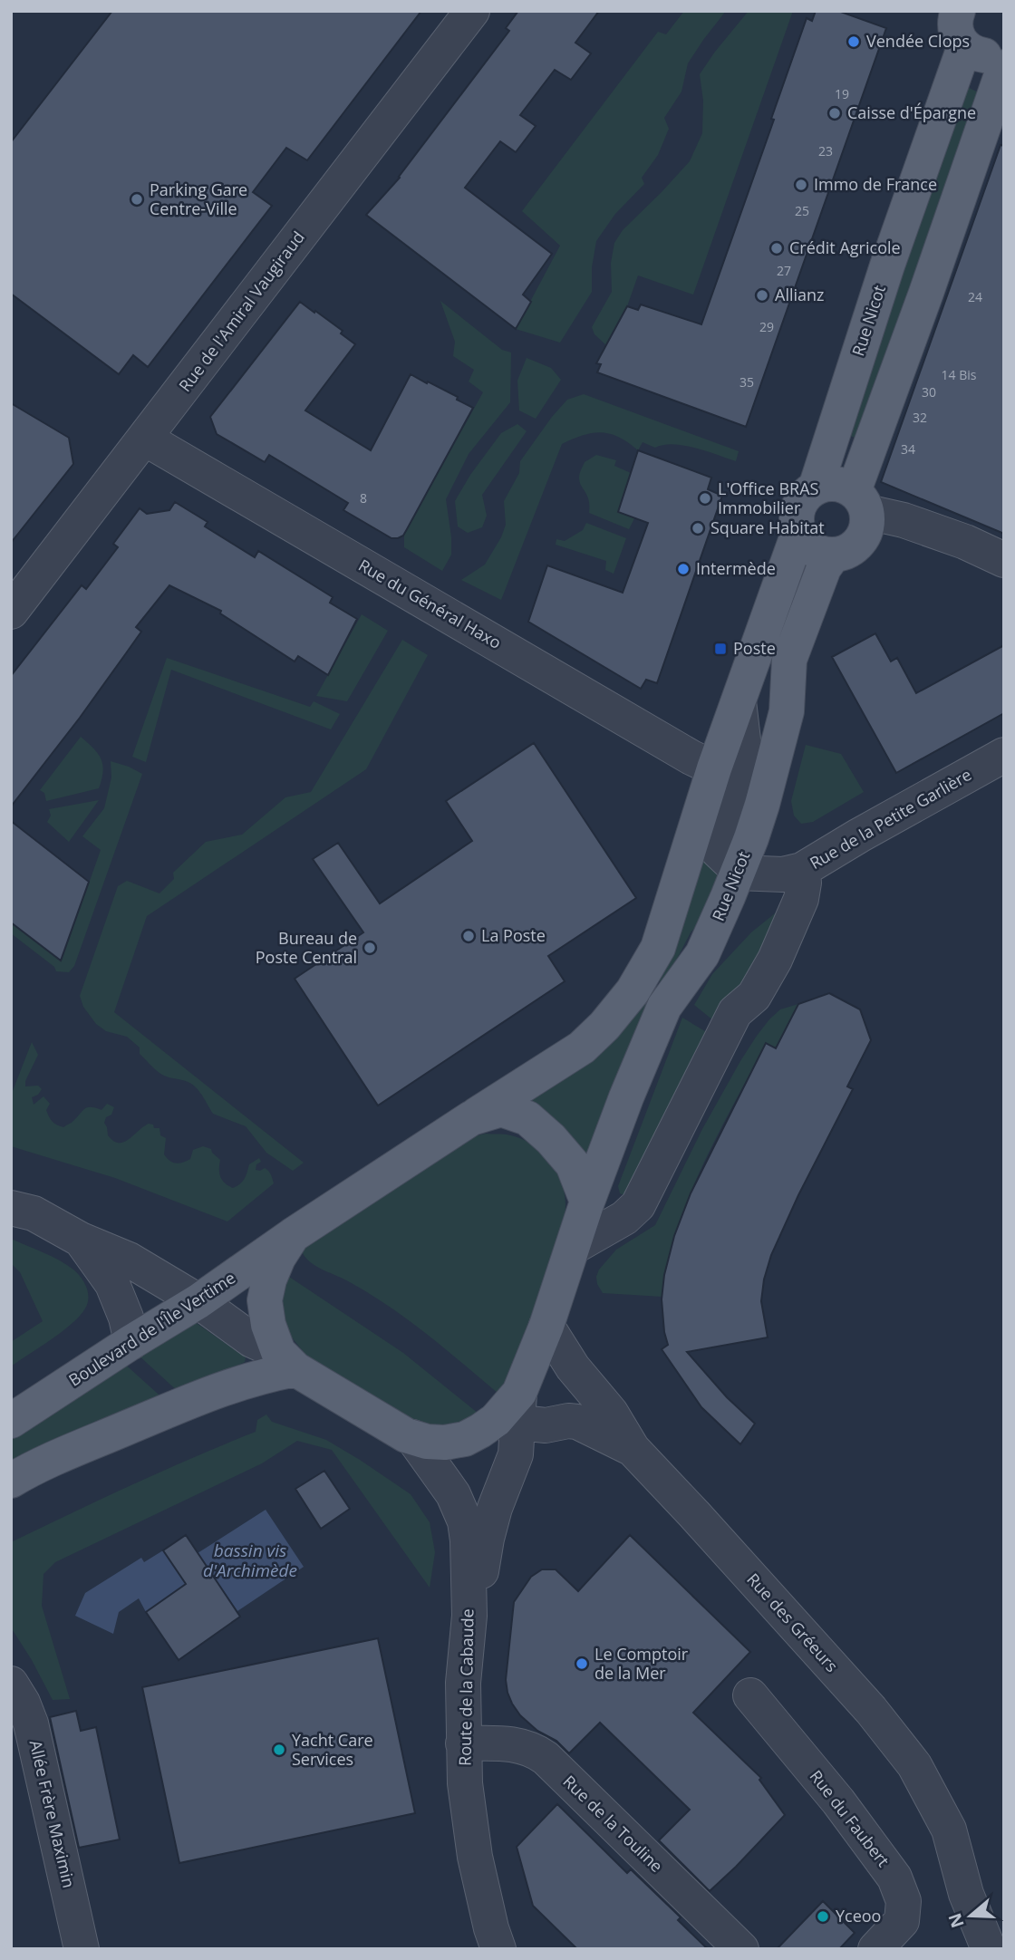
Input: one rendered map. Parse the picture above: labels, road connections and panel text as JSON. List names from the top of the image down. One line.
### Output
{"streets":{"main road":["Rue Nicot","Boulevard de l'Île Vertime"],"street":["Rue de l'Amiral Vaugiraud","Rue du Général Haxo","Rue de la Petite Garlière","Rue des Gréeurs","Route de la Cabaude","Allée Frère Maximin","Rue du Faubert","Rue de la Touline"]},"crossings":[["Rue de l'Amiral Vaugiraud","Rue du Général Haxo"],["Rue Nicot","Rue de la Petite Garlière"],["Rue Nicot","Rue des Gréeurs"],["Route de la Cabaude","Rue de la Touline"]],"water":["bassin vis d'Archimède"],"places":{"other":["Vendée Clops","Caisse d'Épargne","Immo de France","Parking Gare Centre-Ville","Crédit Agricole","Allianz","L'Office BRAS Immobilier","Square Habitat","Intermède","La Poste","Bureau de Poste Central","Le Comptoir de la Mer","Yacht Care Services","Yceoo"],"transit":["Poste"]},"house_numbers":["19","23","25","27","24","29","14 Bis","35","30","32","34","8"],"north":"left"}
